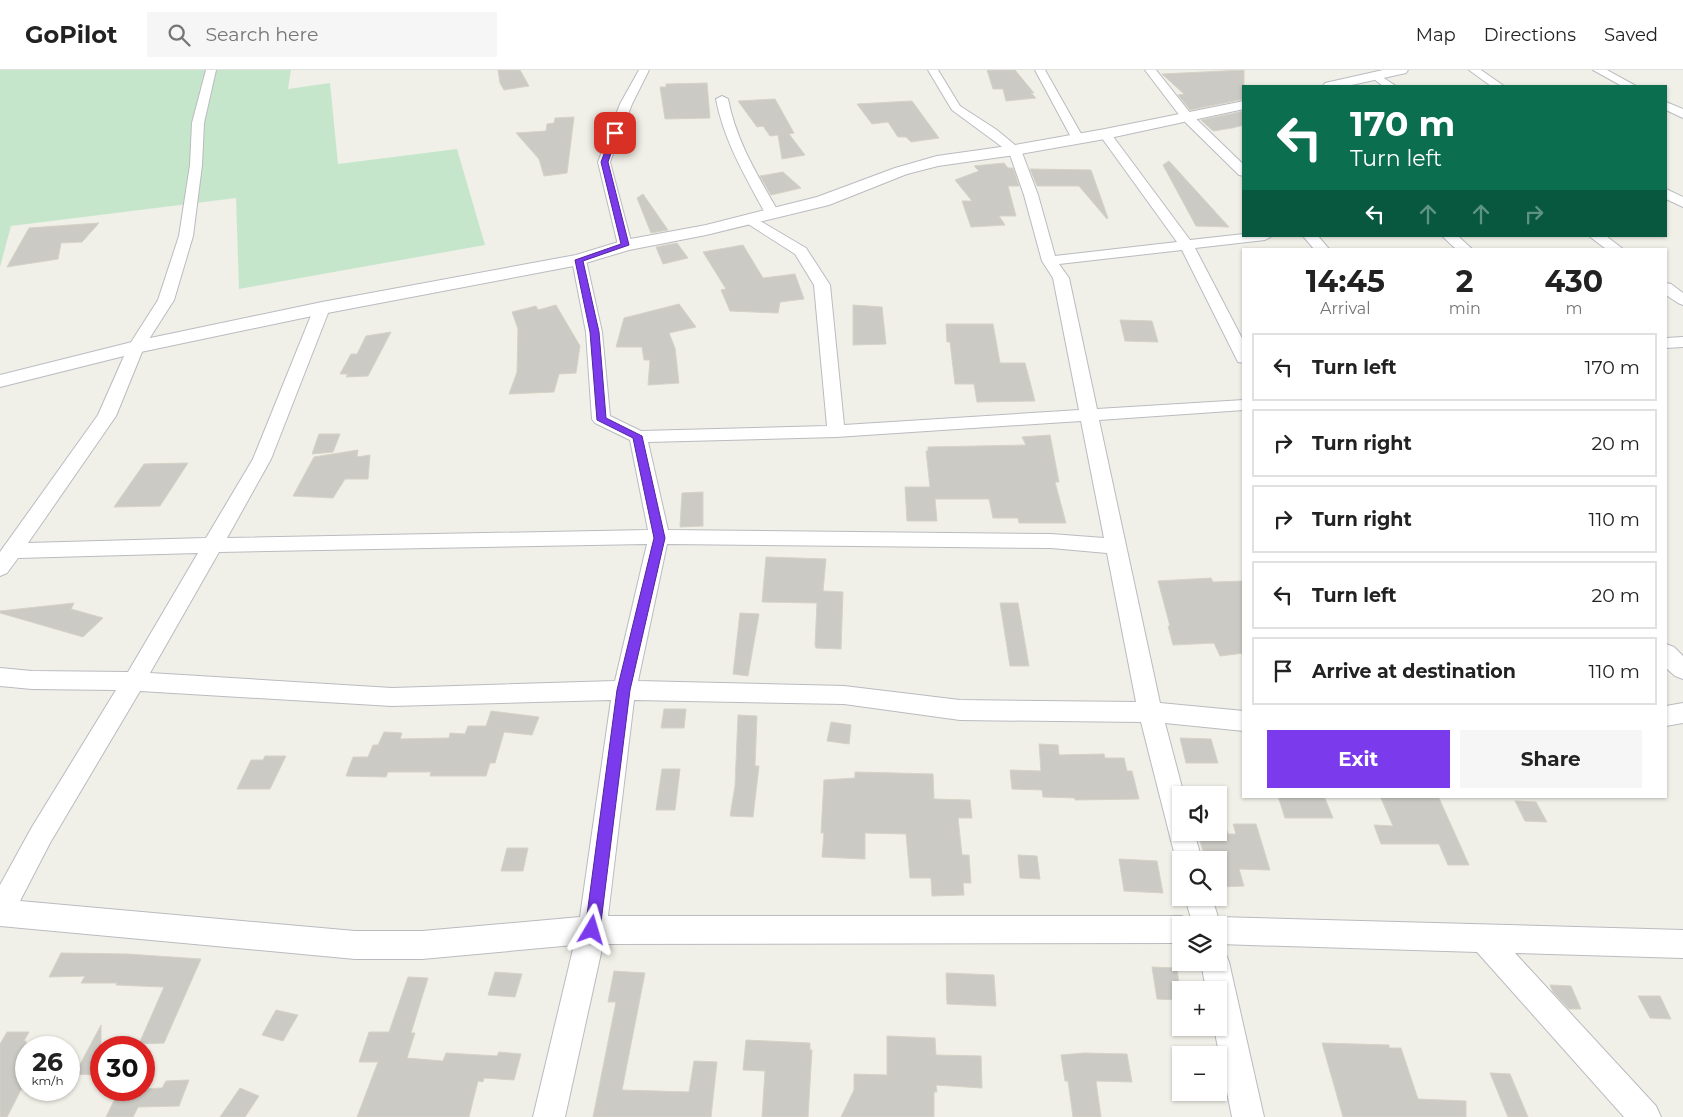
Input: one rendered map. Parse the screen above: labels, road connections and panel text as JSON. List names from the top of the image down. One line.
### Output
{"page":{"header":"GoPilot","search":"Search here","nav":["Map","Directions","Saved"],"turn":["170 m","Turn left"],"eta":["14:45","Arrival","2","min","430","m"],"list":[{"name":"Turn left","value":"170 m"},{"name":"Turn right","value":"20 m"},{"name":"Turn right","value":"110 m"},{"name":"Turn left","value":"20 m"},{"name":"Arrive at destination","value":"110 m"}],"buttons":["Exit","Share"],"map_buttons":["+","−"],"speed":"26 km/h","limit":"30"}}
